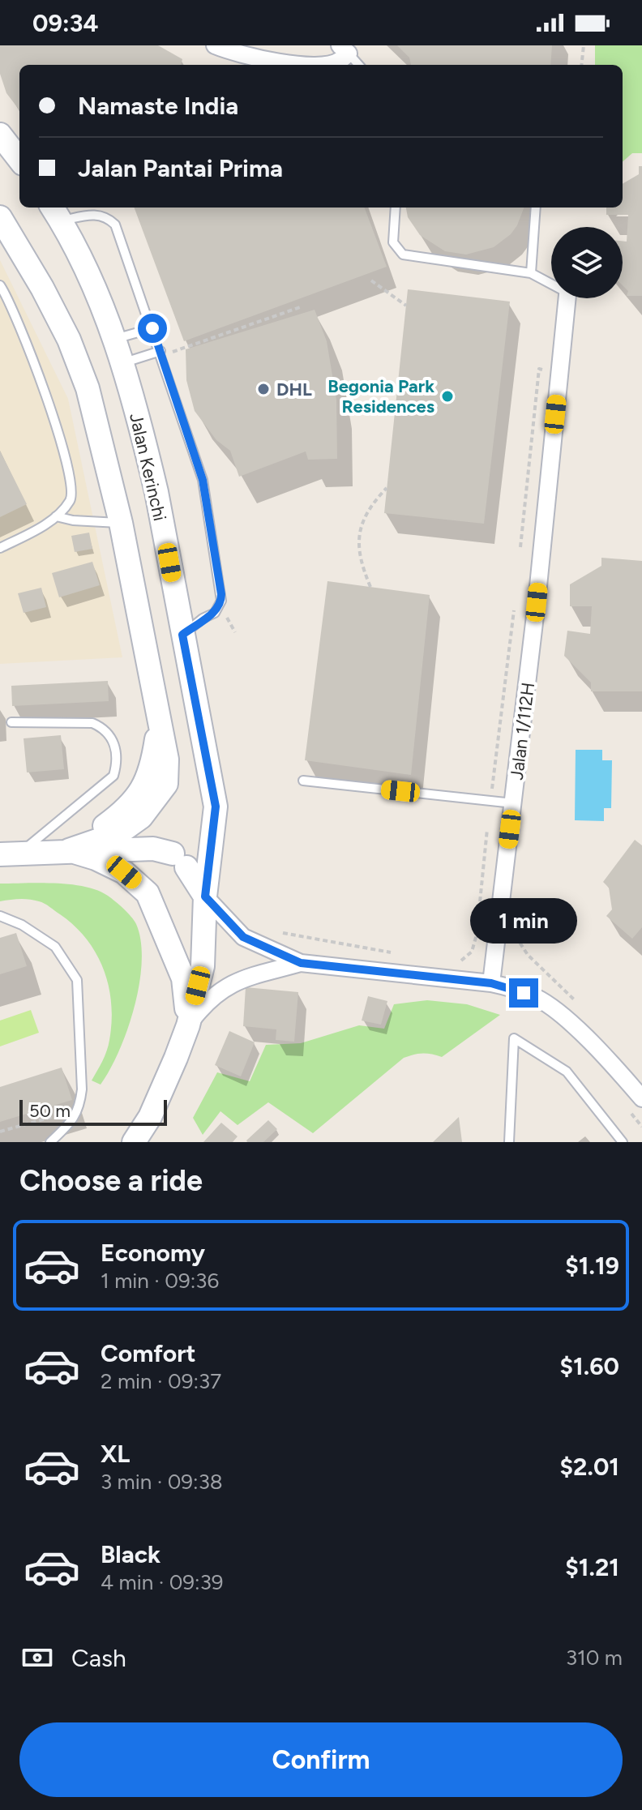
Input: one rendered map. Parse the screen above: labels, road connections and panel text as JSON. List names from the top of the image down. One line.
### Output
{"streets":{"main road":["Jalan Kerinchi"],"street":["Jalan 1/112H"]},"places":["DHL","Begonia Park Residences"],"scale_bar":"50 m","page":{"status":"09:34","banner":["Namaste India","Jalan Pantai Prima"],"bubble":"1 min","scale":"50 m","heading":"Choose a ride","list":[{"name":"Economy","note":"1 min · 09:36","value":"$1.19"},{"name":"Comfort","note":"2 min · 09:37","value":"$1.60"},{"name":"XL","note":"3 min · 09:38","value":"$2.01"},{"name":"Black","note":"4 min · 09:39","value":"$1.21"}],"pay":["Cash","310 m"],"buttons":"Confirm"}}
